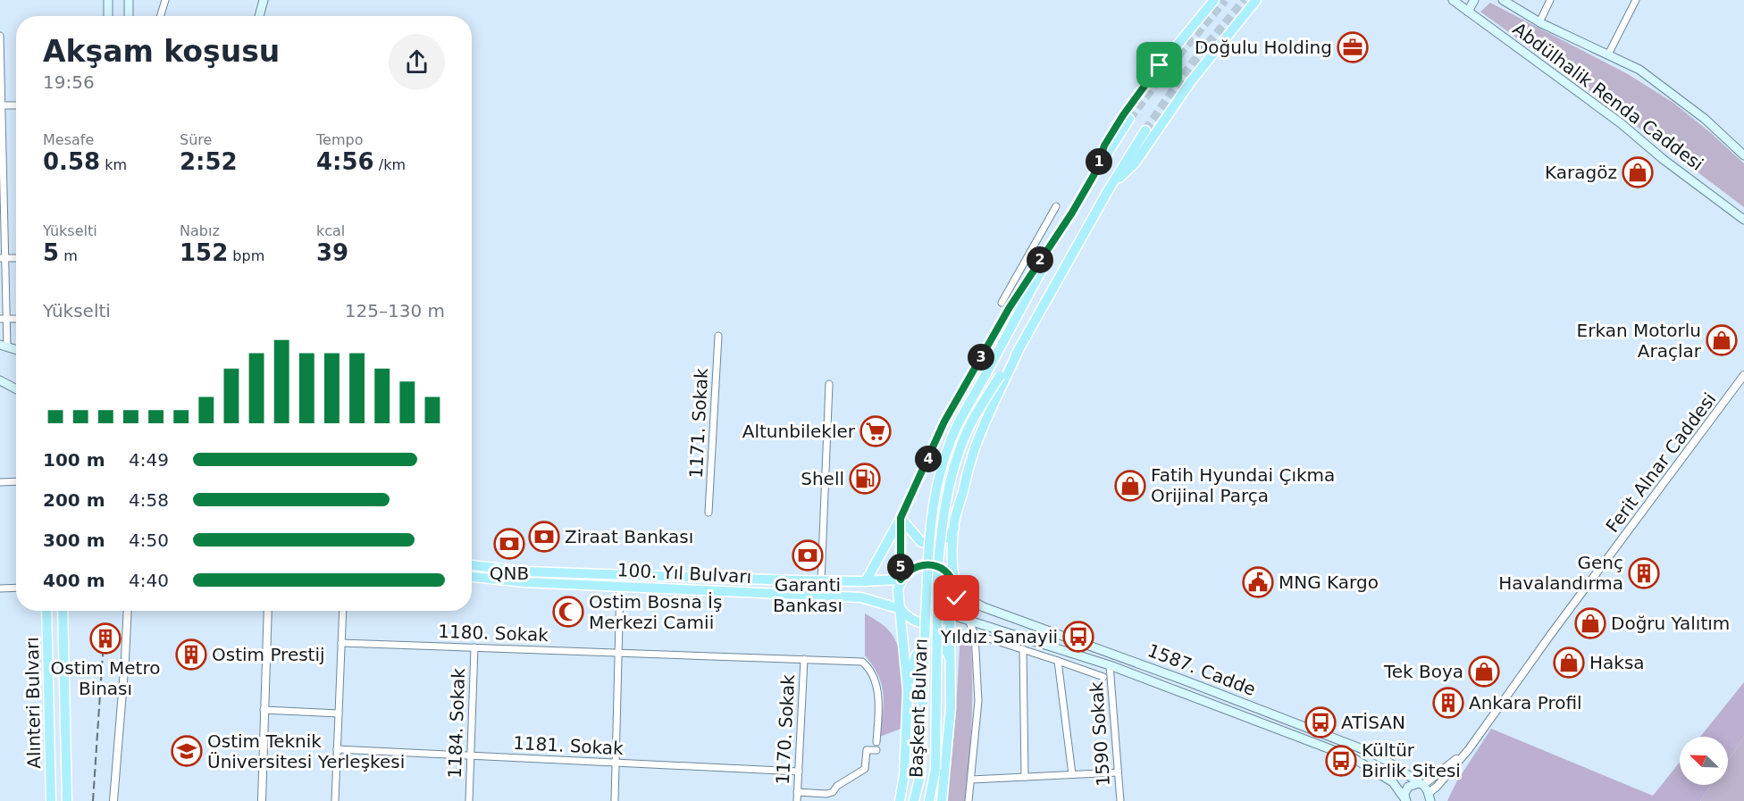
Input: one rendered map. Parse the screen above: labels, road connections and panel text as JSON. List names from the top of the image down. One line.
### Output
{"streets":{"main road":["Abdülhalik Renda Caddesi","100. Yıl Bulvarı","1587. Cadde","Alınteri Bulvarı","Başkent Bulvarı"],"street":["1171. Sokak","Ferit Alnar Caddesi","1180. Sokak","1184. Sokak","1170. Sokak","1590 Sokak","1181. Sokak"]},"crossings":[["Ferit Alnar Caddesi","1587. Cadde"],["100. Yıl Bulvarı","1587. Cadde"],["1180. Sokak","1184. Sokak"],["1180. Sokak","1170. Sokak"],["1587. Cadde","1590 Sokak"],["1184. Sokak","1181. Sokak"],["1170. Sokak","1181. Sokak"]],"places":{"office":["Doğulu Holding"],"shop":["Karagöz","Erkan Motorlu Araçlar","Fatih Hyundai Çıkma Orijinal Parça","Doğru Yalıtım","Haksa","Tek Boya"],"supermarket":["Altunbilekler"],"fuel station":["Shell"],"bank":["Ziraat Bankası","QNB","Garanti Bankası"],"building":["Genç Havalandırma","Ostim Metro Binası","Ostim Prestij","Ankara Profil"],"public building":["MNG Kargo"],"mosque":["Ostim Bosna İş Merkezi Camii"],"bus stop":["Yıldız Sanayii","ATİSAN","Kültür Birlik Sitesi"],"school or university":["Ostim Teknik Üniversitesi Yerleşkesi"]},"north":"top left","page":{"heading":["Akşam koşusu","19:56"],"stats":[["Mesafe","0.58 km"],["Süre","2:52"],["Tempo","4:56 /km"],["Yükselti","5 m"],["Nabız","152 bpm"],["kcal","39"]],"pins":["1","2","3","4","5"],"chart":["Yükselti","125–130 m"],"list":[{"name":"100 m","note":"4:49"},{"name":"200 m","note":"4:58"},{"name":"300 m","note":"4:50"},{"name":"400 m","note":"4:40"}]}}
